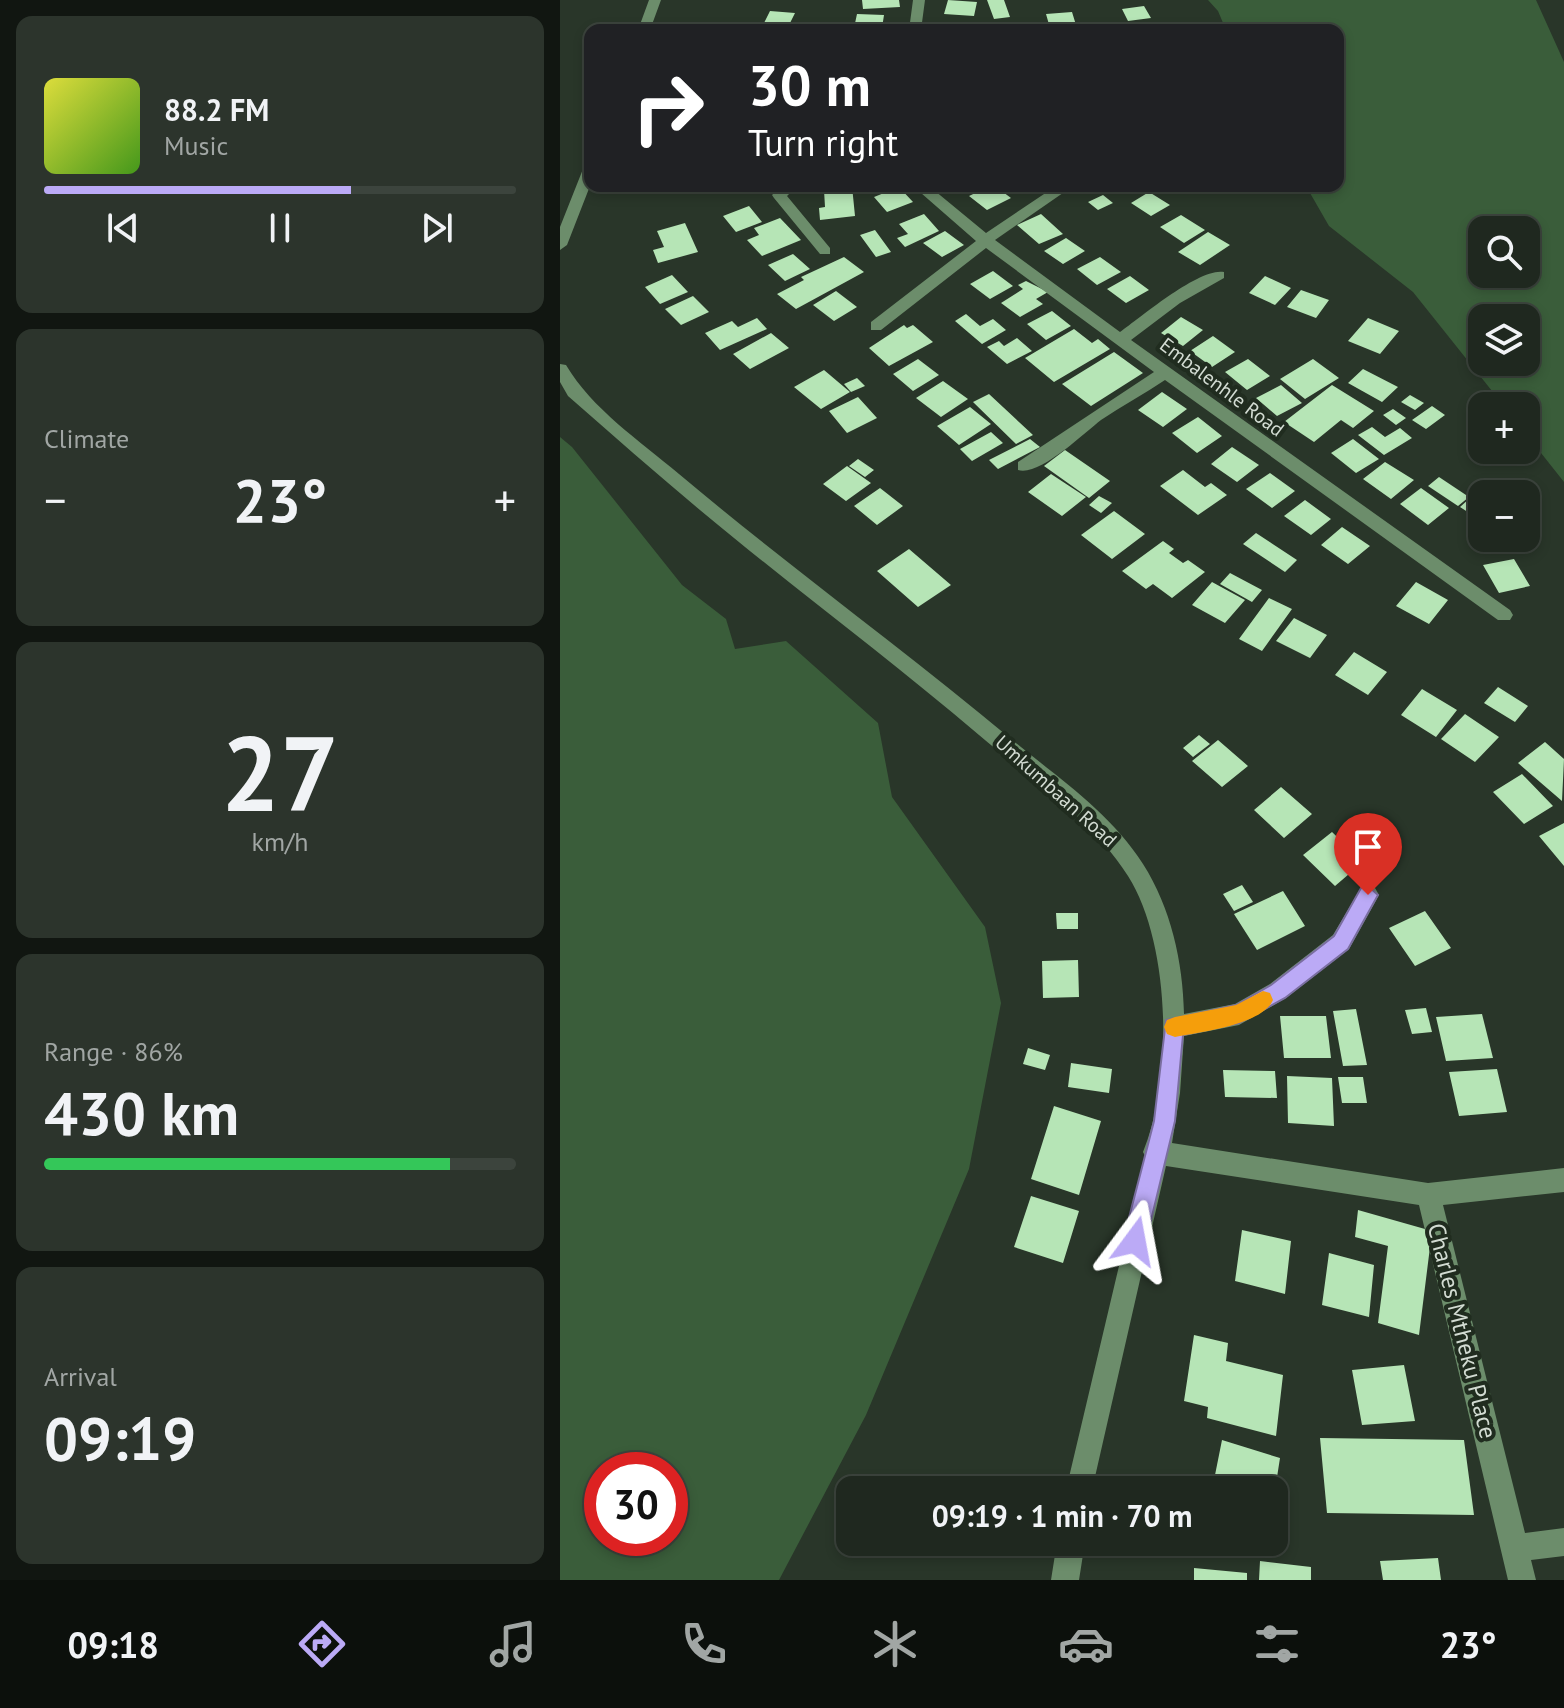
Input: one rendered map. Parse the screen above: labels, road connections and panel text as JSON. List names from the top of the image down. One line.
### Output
{"streets":{"street":["Embalenhle Road","Umkumbaan Road","Charles Mtheku Place"]},"crossings":[["Umkumbaan Road","Charles Mtheku Place"]],"page":{"turn":["30 m","Turn right"],"song":["88.2 FM","Music"],"map_buttons":["+","−"],"tile":["Climate",["27","km/h"],["Range · 86%","430 km"],["Arrival","09:19"]],"heat":["−","23°","+"],"limit":"30","trip":"09:19 · 1 min · 70 m","tabs":["09:18","23°"]}}
